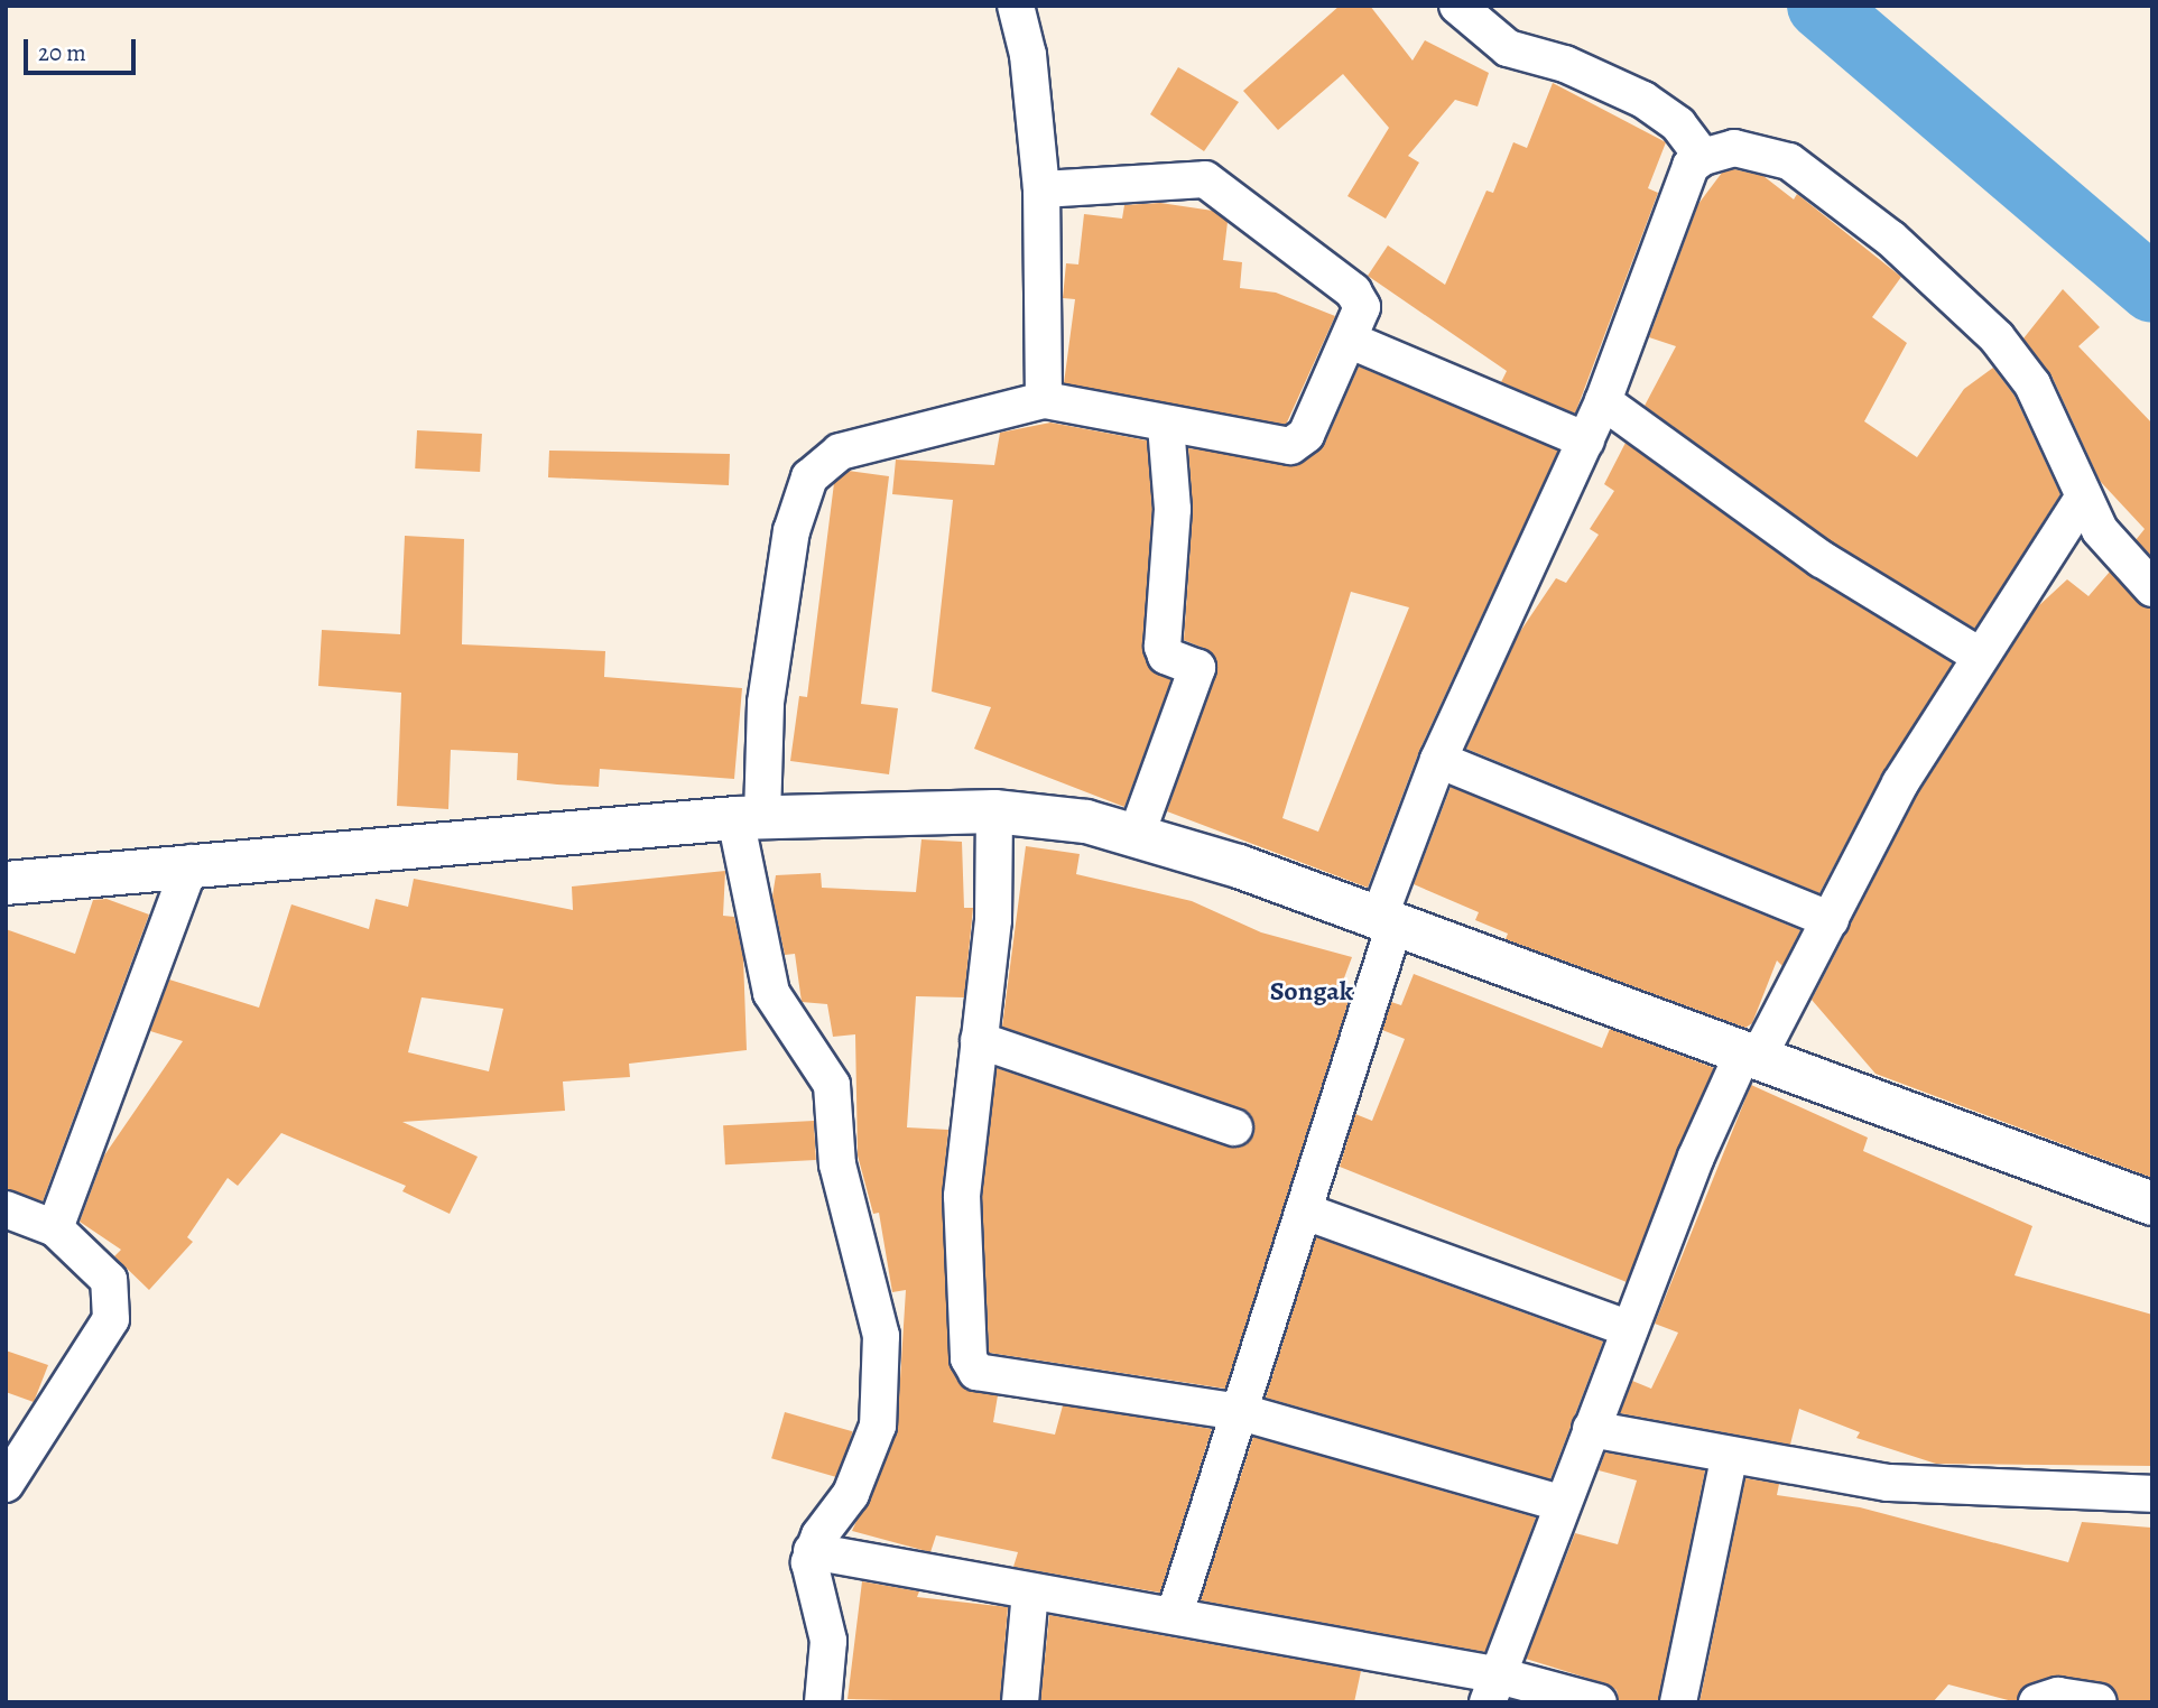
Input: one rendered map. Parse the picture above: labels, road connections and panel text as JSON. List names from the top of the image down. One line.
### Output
{"districts":["Songak"],"scale_bar":"20 m"}
